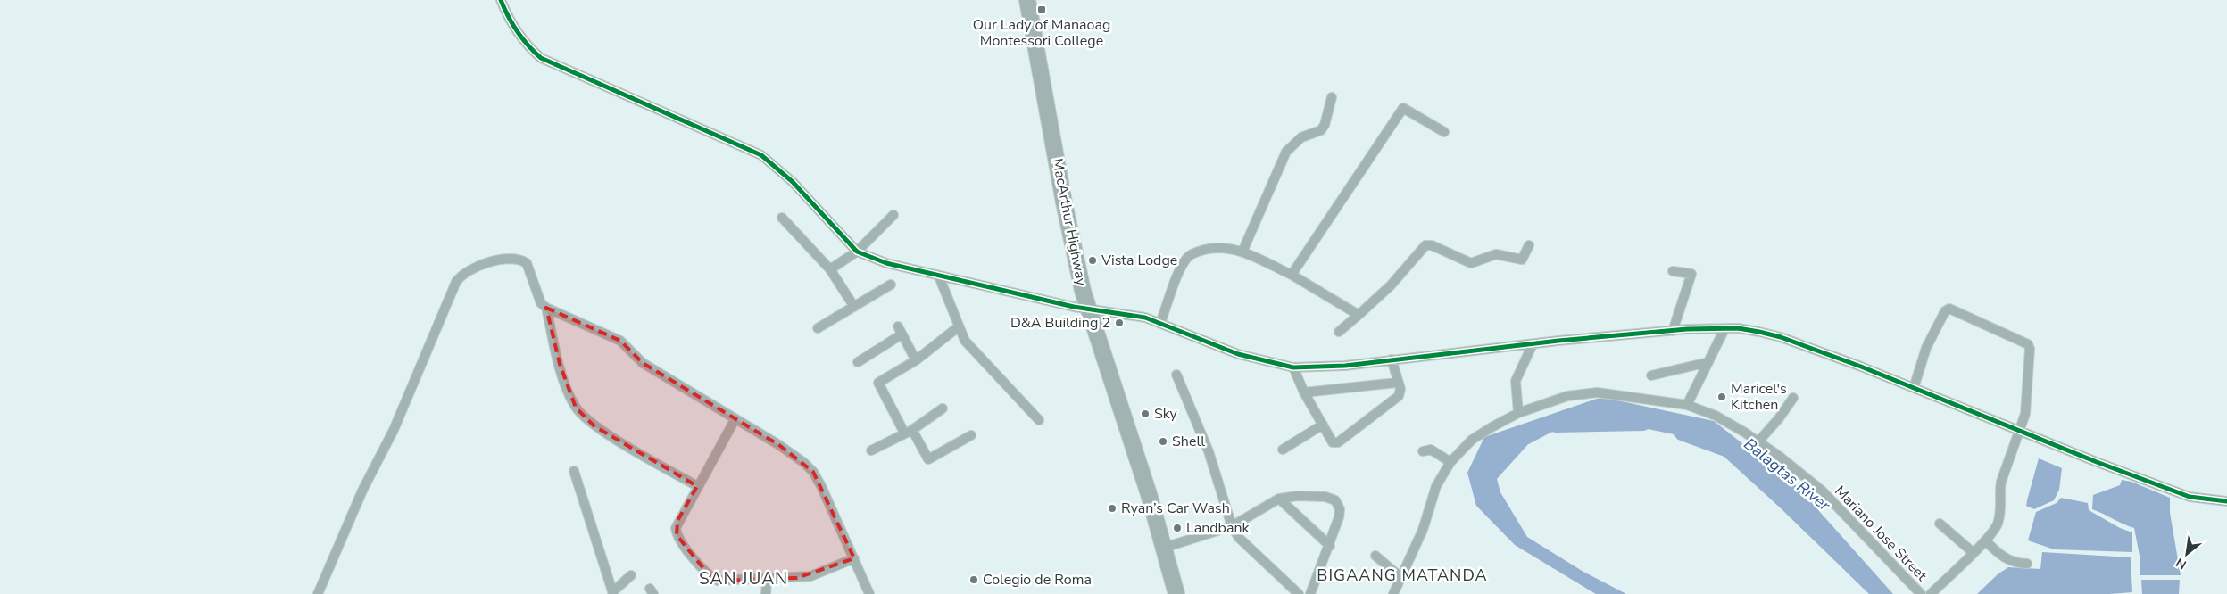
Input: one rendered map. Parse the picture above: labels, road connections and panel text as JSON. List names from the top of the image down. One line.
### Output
{"streets":{"highway":["MacArthur Highway"],"street":["Mariano Jose Street"]},"districts":["BIGAANG MATANDA","SAN JUAN"],"water":["Balagtas River"],"places":{"transit":["Our Lady of Manaoag Montessori College"],"other":["Vista Lodge","D&A Building 2","Maricel's Kitchen","Sky","Shell","Ryan’s Car Wash","Landbank","Colegio de Roma"]},"north":"bottom left"}
